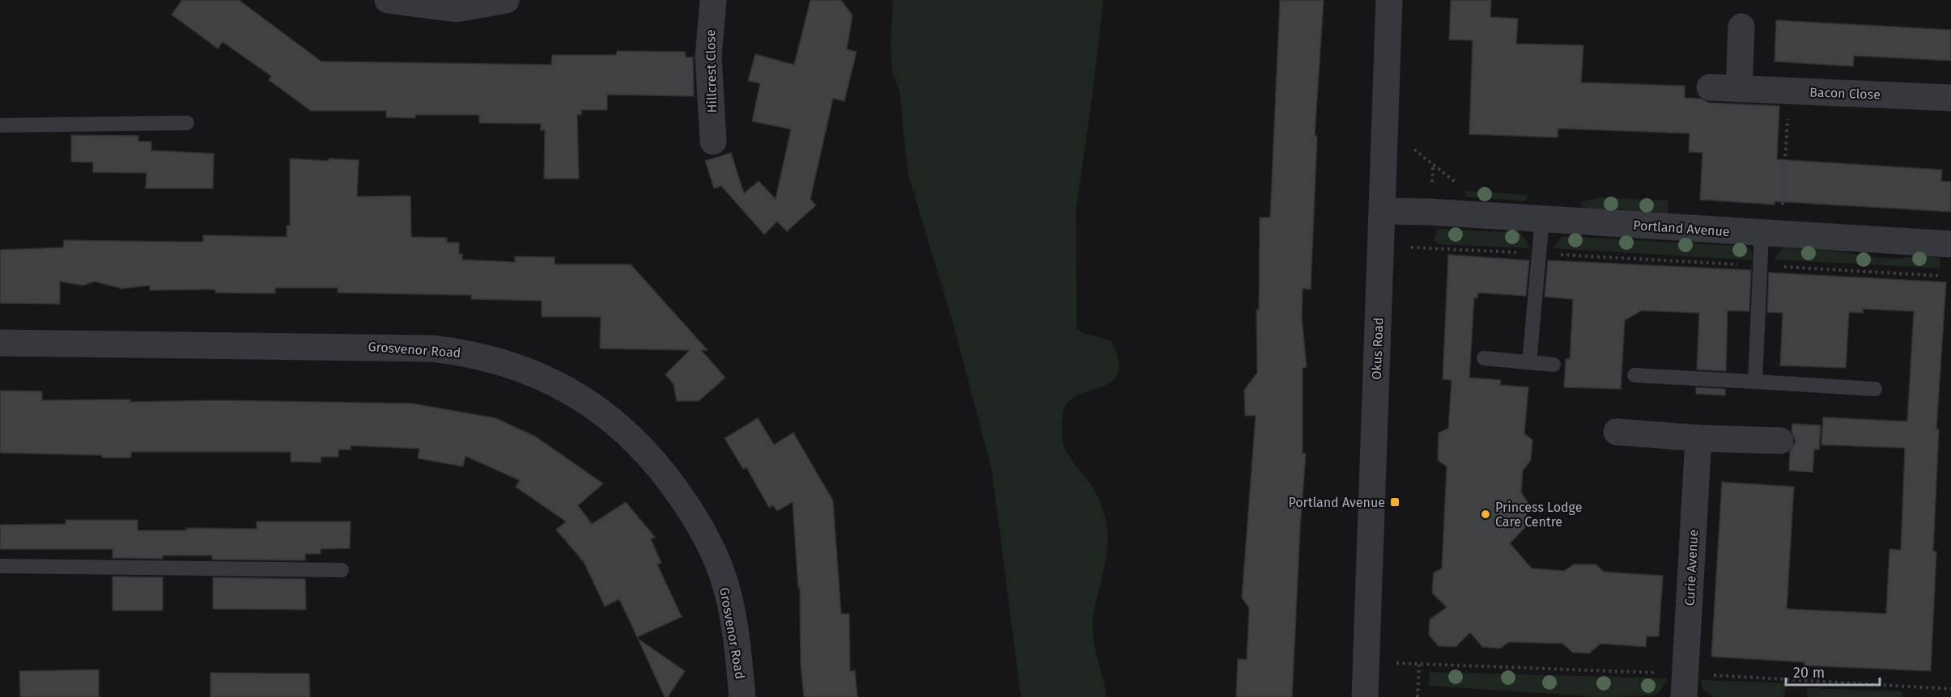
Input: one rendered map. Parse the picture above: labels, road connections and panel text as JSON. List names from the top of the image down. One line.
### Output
{"streets":{"street":["Hillcrest Close","Bacon Close","Portland Avenue","Okus Road","Grosvenor Road","Curie Avenue"]},"crossings":[["Portland Avenue","Okus Road"]],"places":{"transit":["Portland Avenue"],"other":["Princess Lodge Care Centre"]},"scale_bar":"20 m"}
